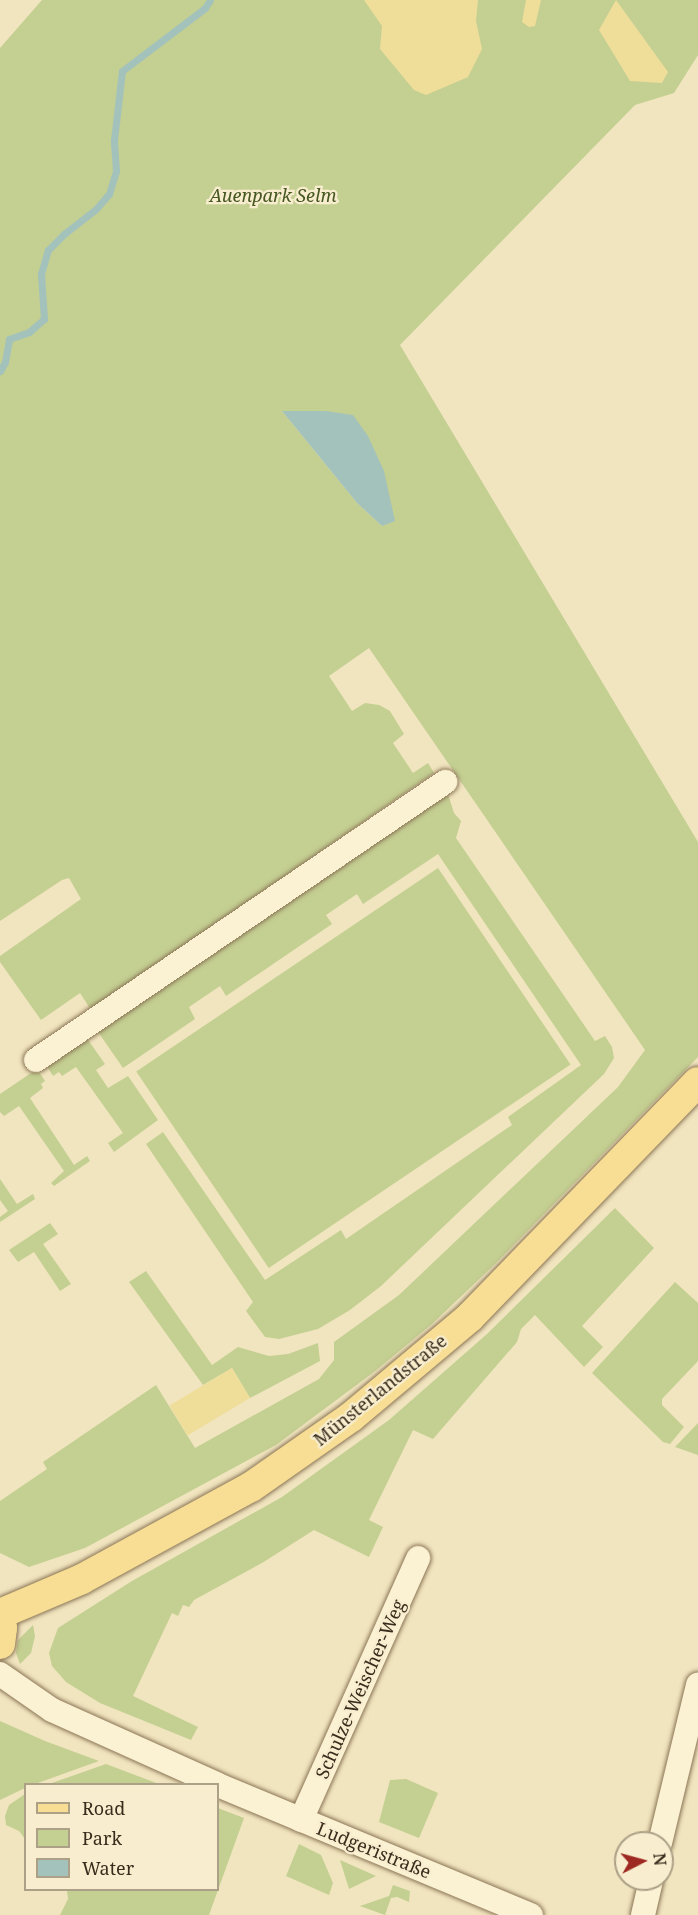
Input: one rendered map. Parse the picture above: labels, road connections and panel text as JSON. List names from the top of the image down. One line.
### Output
{"streets":{"main road":["Münsterlandstraße"],"street":["Schulze-Weischer-Weg","Ludgeristraße"]},"crossings":[["Schulze-Weischer-Weg","Ludgeristraße"]],"parks":["Auenpark Selm"],"legend":["Road","Park","Water"],"north":"right"}
